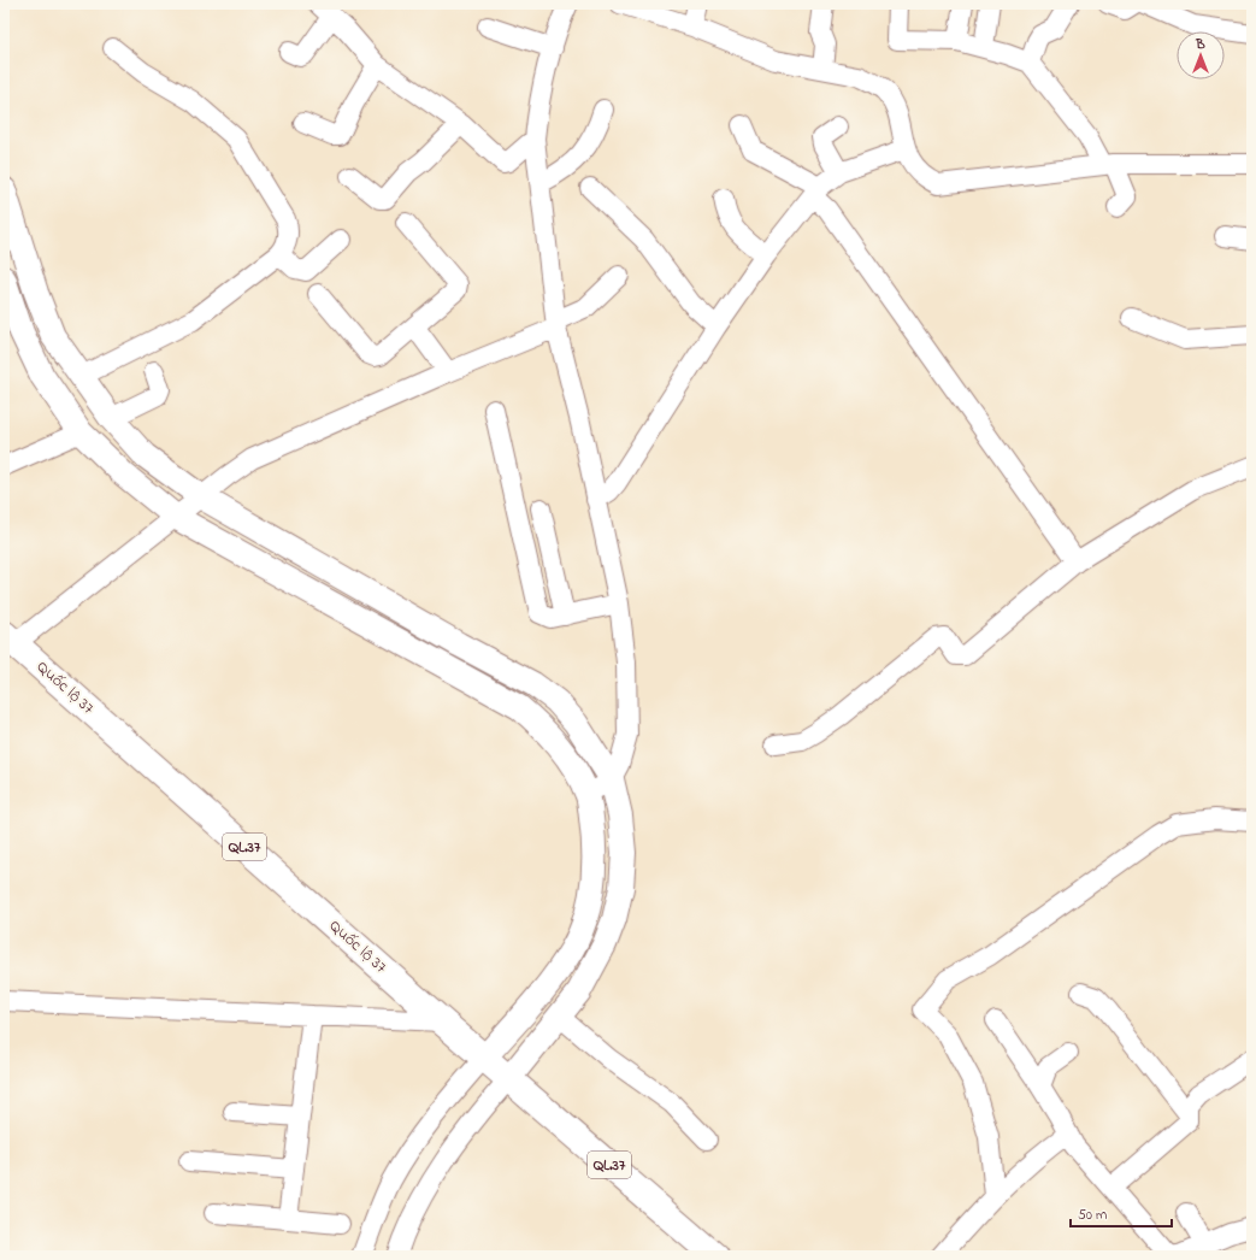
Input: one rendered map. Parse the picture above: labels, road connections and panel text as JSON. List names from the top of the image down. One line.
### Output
{"streets":{"highway":["Quốc lộ 37","QL.37"]},"scale_bar":"50 m","north":"top"}
